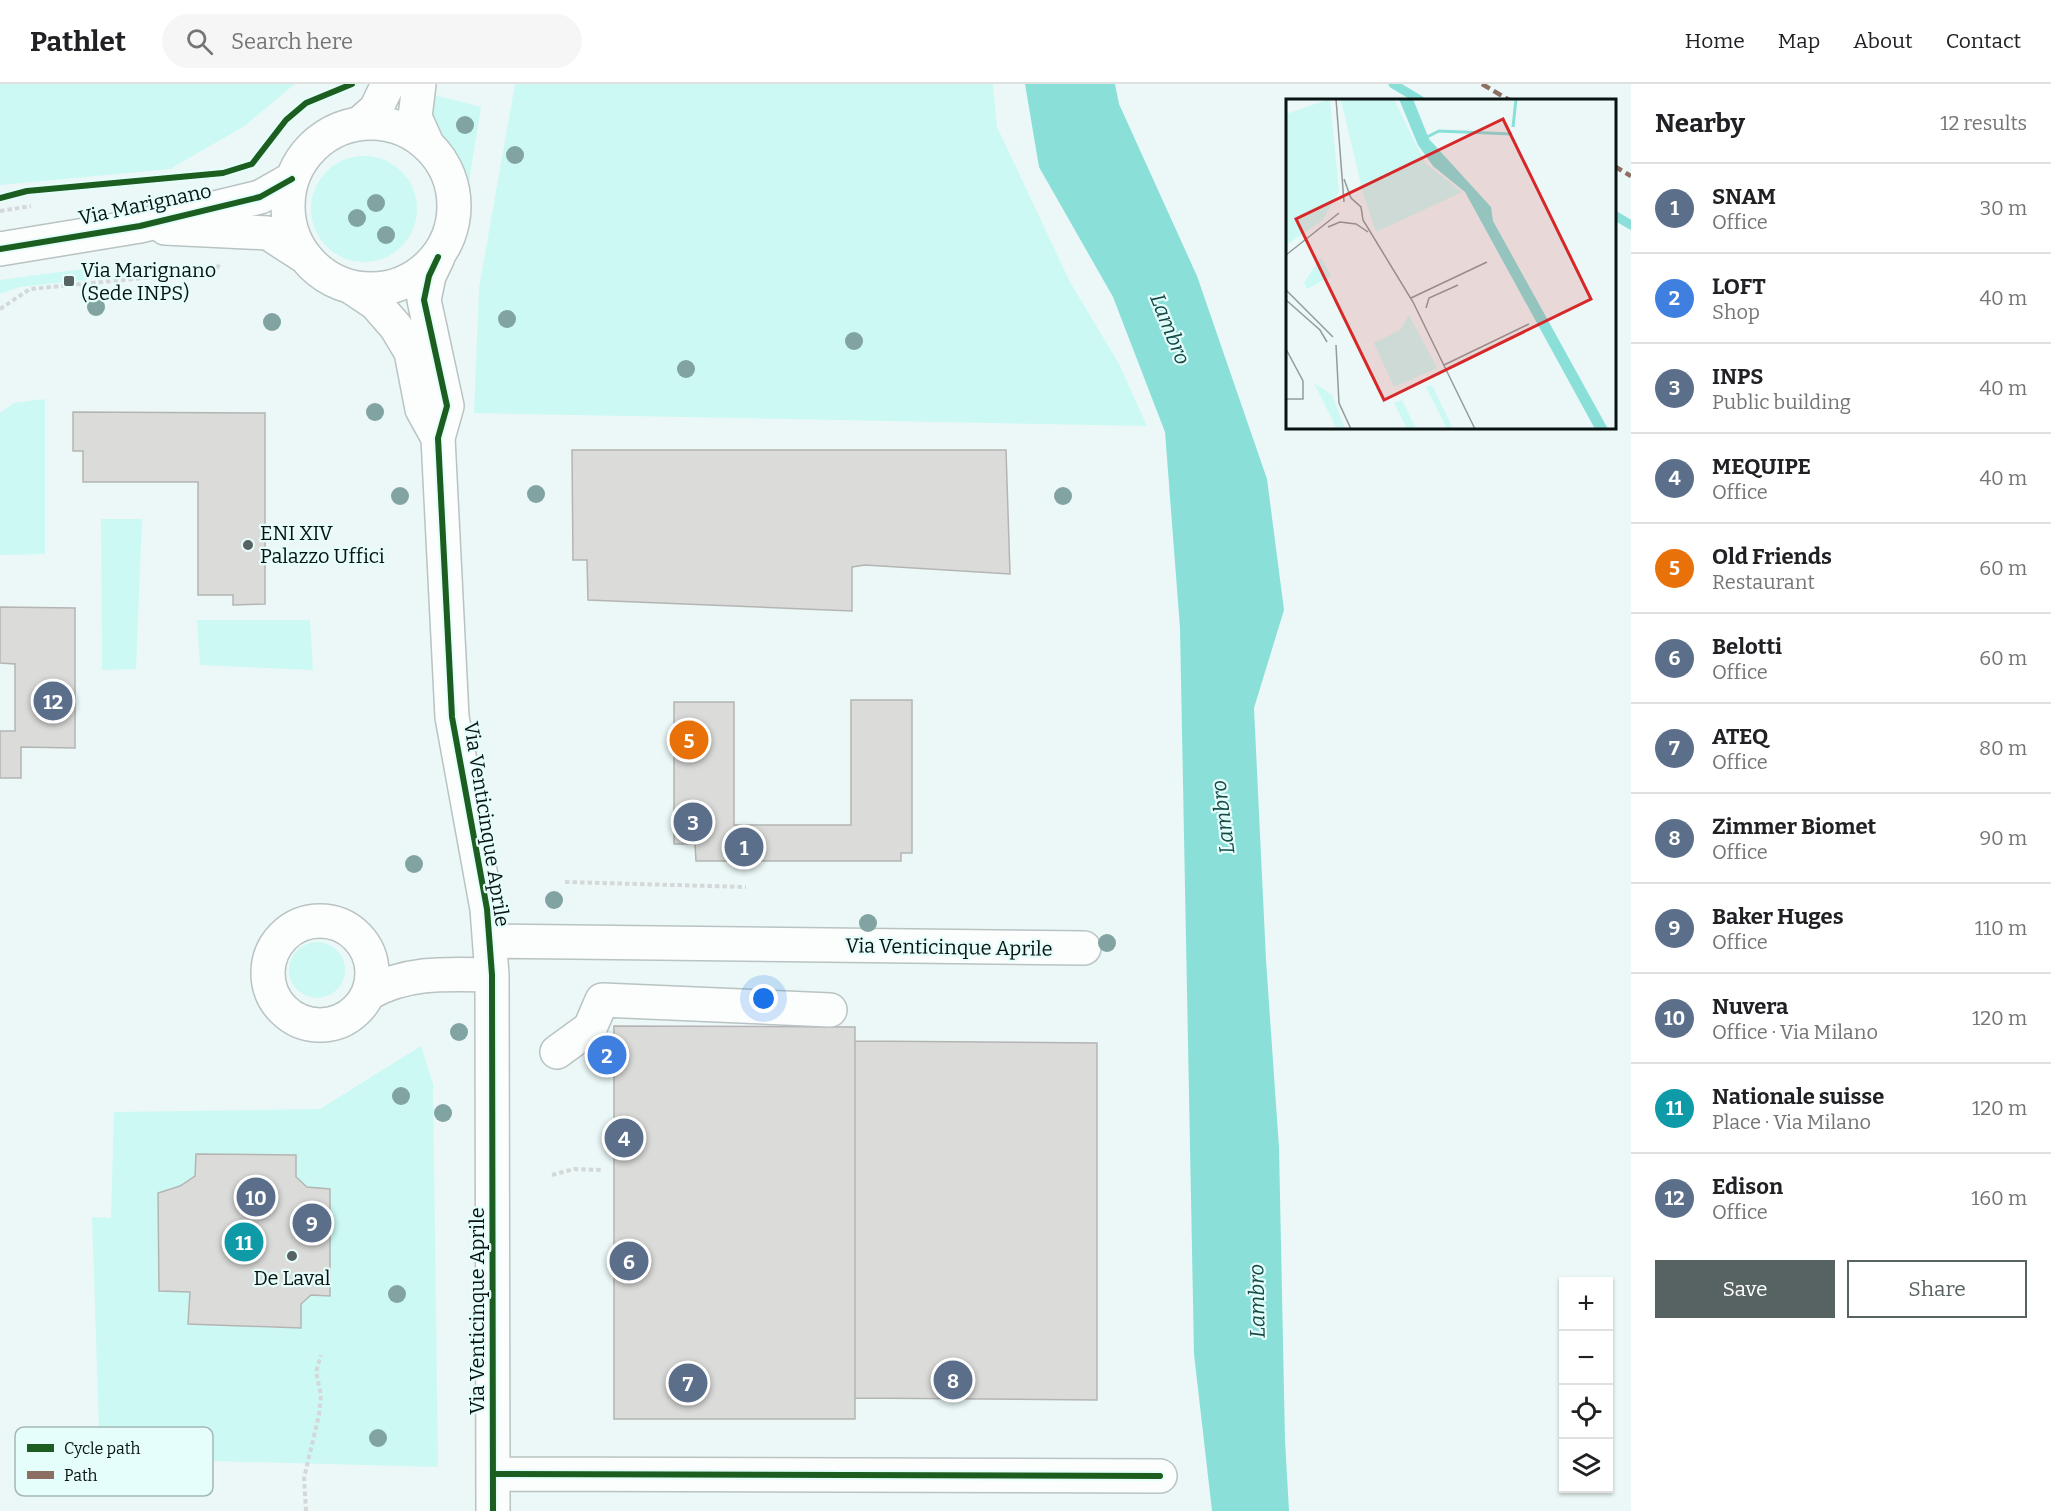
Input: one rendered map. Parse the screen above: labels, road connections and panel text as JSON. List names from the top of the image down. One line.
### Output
{"streets":{"street":["Via Marignano","Via Venticinque Aprile"]},"crossings":[["Via Marignano","Via Venticinque Aprile"]],"water":["Lambro"],"places":{"transit":["Via Marignano (Sede INPS)"],"other":["ENI XIV Palazzo Uffici","De Laval"]},"legend":["Cycle path","Path"],"page":{"header":"Pathlet","search":"Search here","nav":["Home","Map","About","Contact"],"heading":["Nearby","12 results"],"list":[{"mark":"1","name":"SNAM","note":"Office","value":"30 m"},{"mark":"2","name":"LOFT","note":"Shop","value":"40 m"},{"mark":"3","name":"INPS","note":"Public building","value":"40 m"},{"mark":"4","name":"MEQUIPE","note":"Office","value":"40 m"},{"mark":"5","name":"Old Friends","note":"Restaurant","value":"60 m"},{"mark":"6","name":"Belotti","note":"Office","value":"60 m"},{"mark":"7","name":"ATEQ","note":"Office","value":"80 m"},{"mark":"8","name":"Zimmer Biomet","note":"Office","value":"90 m"},{"mark":"9","name":"Baker Huges","note":"Office","value":"110 m"},{"mark":"10","name":"Nuvera","note":"Office · Via Milano","value":"120 m"},{"mark":"11","name":"Nationale suisse","note":"Place · Via Milano","value":"120 m"},{"mark":"12","name":"Edison","note":"Office","value":"160 m"}],"pins":["12","5","3","1","2","4","10","9","11","6","8","7"],"buttons":["Save","Share"],"map_buttons":["+","−"]}}
